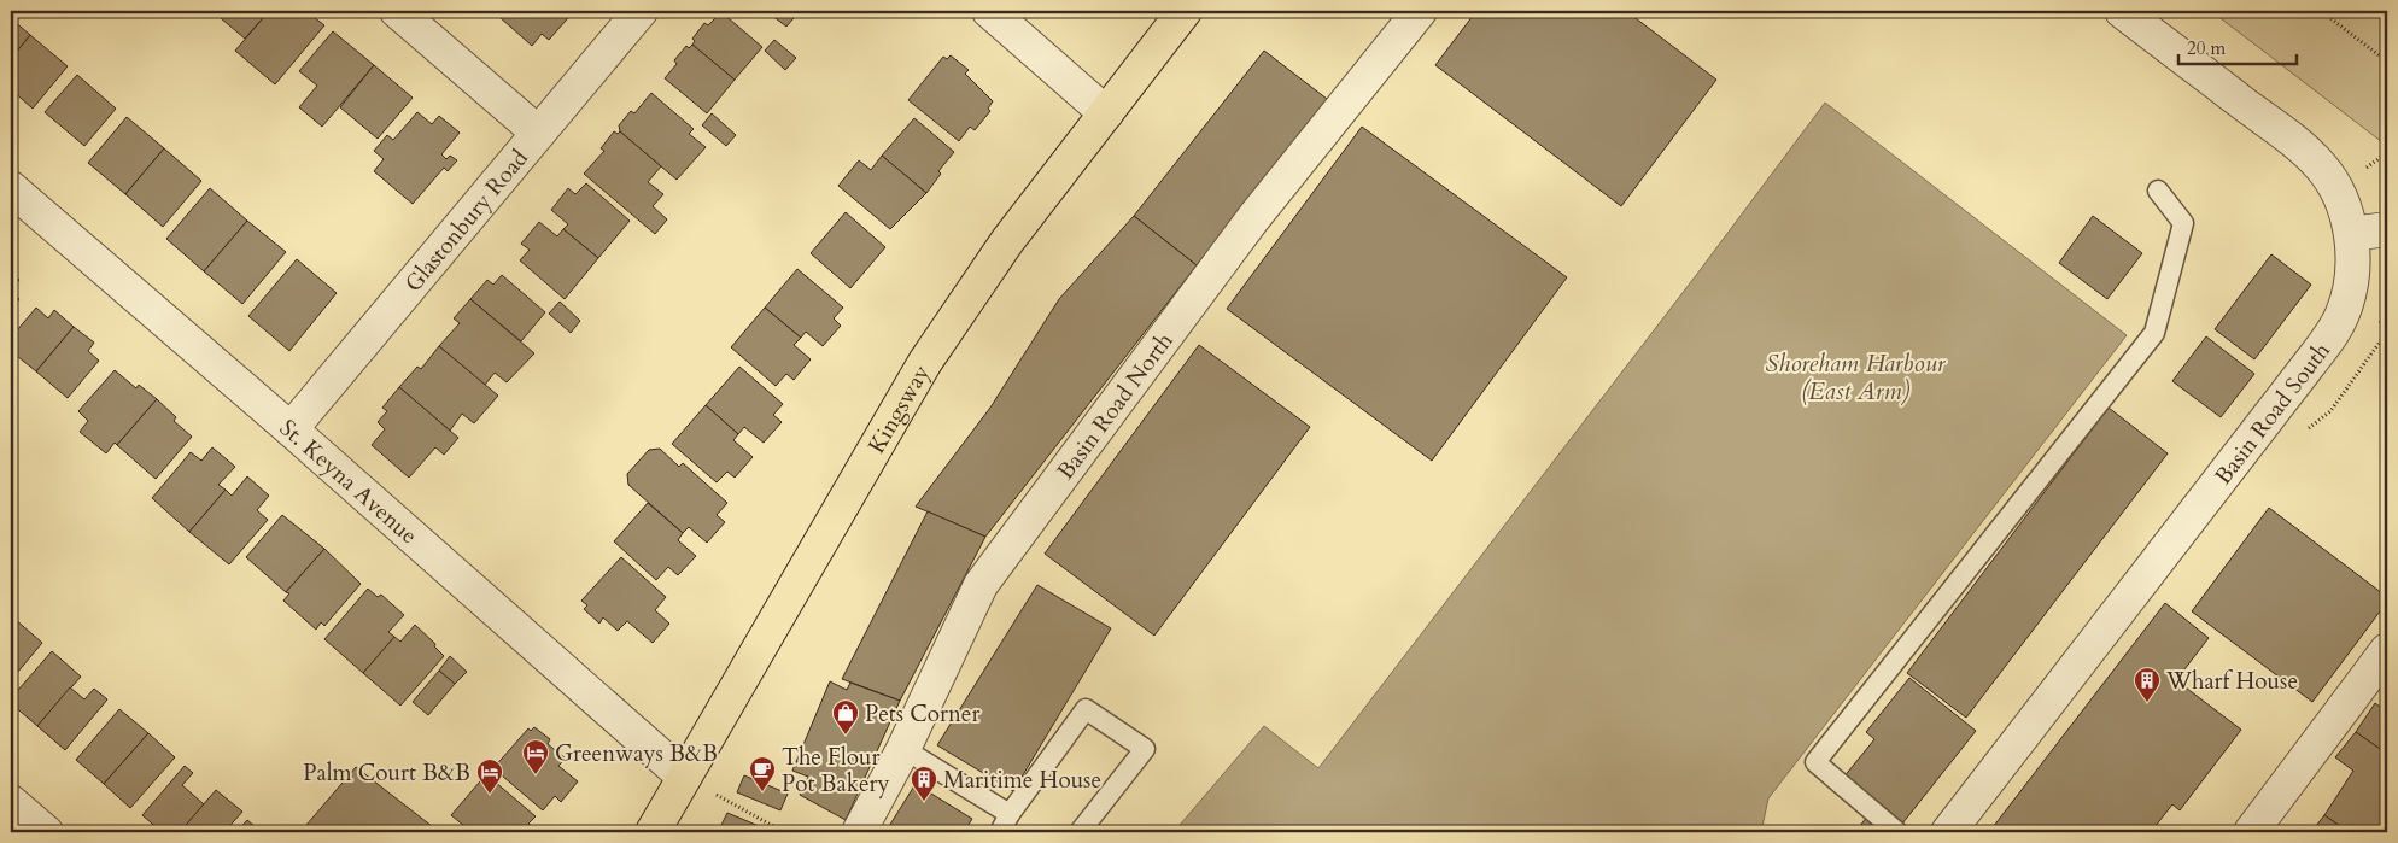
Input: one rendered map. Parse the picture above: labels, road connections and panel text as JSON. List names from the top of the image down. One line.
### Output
{"streets":{"main road":["Kingsway"],"street":["Glastonbury Road","Basin Road North","Basin Road South","St. Keyna Avenue"]},"crossings":[["Glastonbury Road","St. Keyna Avenue"],["Kingsway","St. Keyna Avenue"]],"water":["Shoreham Harbour (East Arm)"],"places":{"building":["Wharf House","Maritime House"],"shop":["Pets Corner"],"hotel":["Greenways B&B","Palm Court B&B"],"cafe":["The Flour Pot Bakery"]},"scale_bar":"20 m"}
